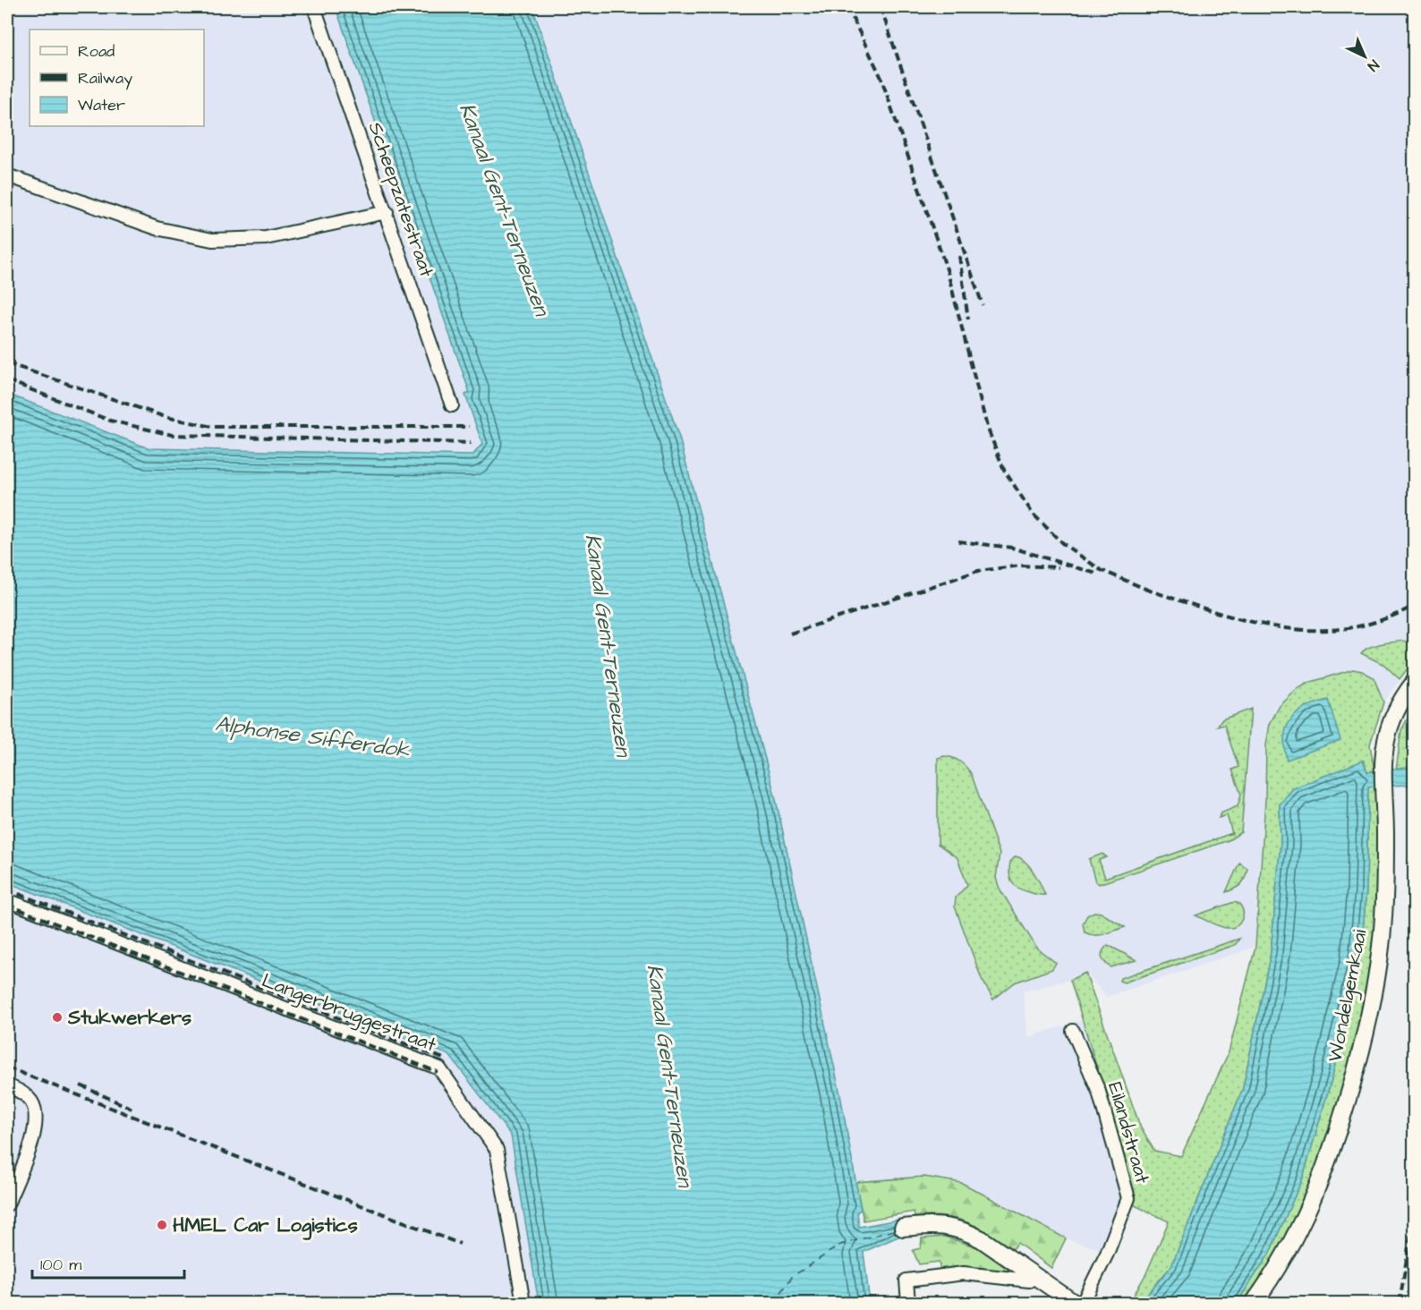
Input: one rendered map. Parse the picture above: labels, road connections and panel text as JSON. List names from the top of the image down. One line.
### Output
{"streets":{"main road":["Wondelgemkaai"],"street":["Scheepzatestraat","Langerbruggestraat","Eilandstraat"]},"water":["Kanaal Gent-Terneuzen","Alphonse Sifferdok"],"places":["Stukwerkers","HMEL Car Logistics"],"legend":["Road","Railway","Water"],"scale_bar":"100 m","north":"bottom right"}
